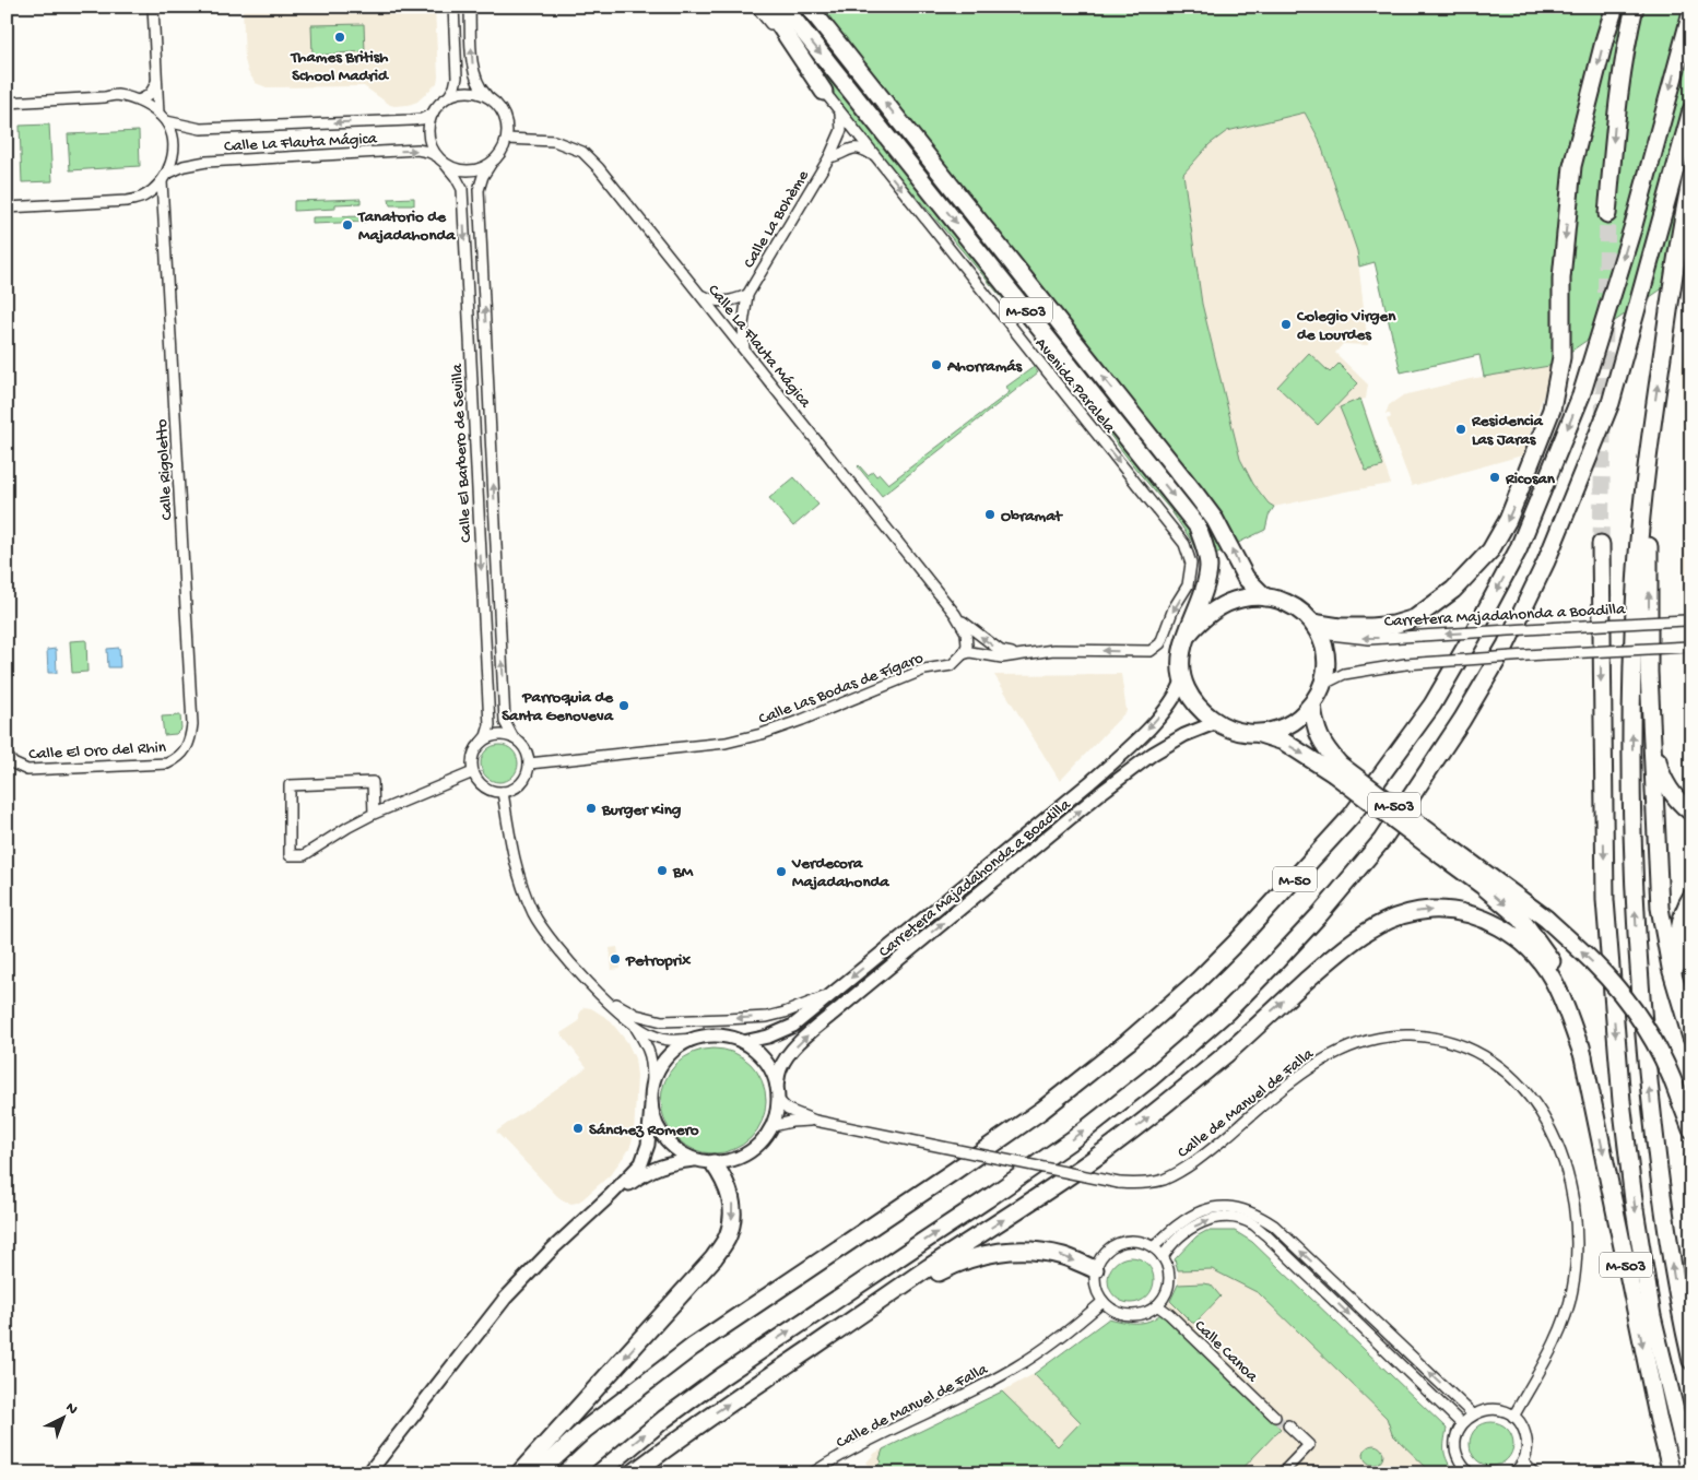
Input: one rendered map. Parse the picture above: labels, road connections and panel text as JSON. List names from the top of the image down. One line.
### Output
{"streets":{"highway":["M-503","M-50"],"street":["Calle La Flauta Mágica","Calle La Bohème","Avenida Paralela","Calle El Barbero de Sevilla","Calle Rigoletto","Carretera Majadahonda a Boadilla","Calle Las Bodas de Fígaro","Calle El Oro del Rhin","Calle de Manuel de Falla","Calle Canoa"]},"crossings":[["Calle La Flauta Mágica","Calle La Bohème"],["Calle La Flauta Mágica","Calle El Barbero de Sevilla"],["Calle La Flauta Mágica","Calle Rigoletto"],["Calle La Bohème","Avenida Paralela"],["M-503","Carretera Majadahonda a Boadilla"],["Calle El Barbero de Sevilla","Calle Las Bodas de Fígaro"],["Calle Rigoletto","Calle El Oro del Rhin"],["Carretera Majadahonda a Boadilla","Calle de Manuel de Falla"],["Calle de Manuel de Falla","Calle Canoa"]],"places":["Thames British School Madrid","Tanatorio de Majadahonda","Colegio Virgen de Lourdes","Ahorramás","Residencia Las Jaras","Ricosan","Obramat","Parroquia de Santa Genoveva","Burger King","BM","Verdecora Majadahonda","Petroprix","Sánchez Romero"],"north":"top right"}
